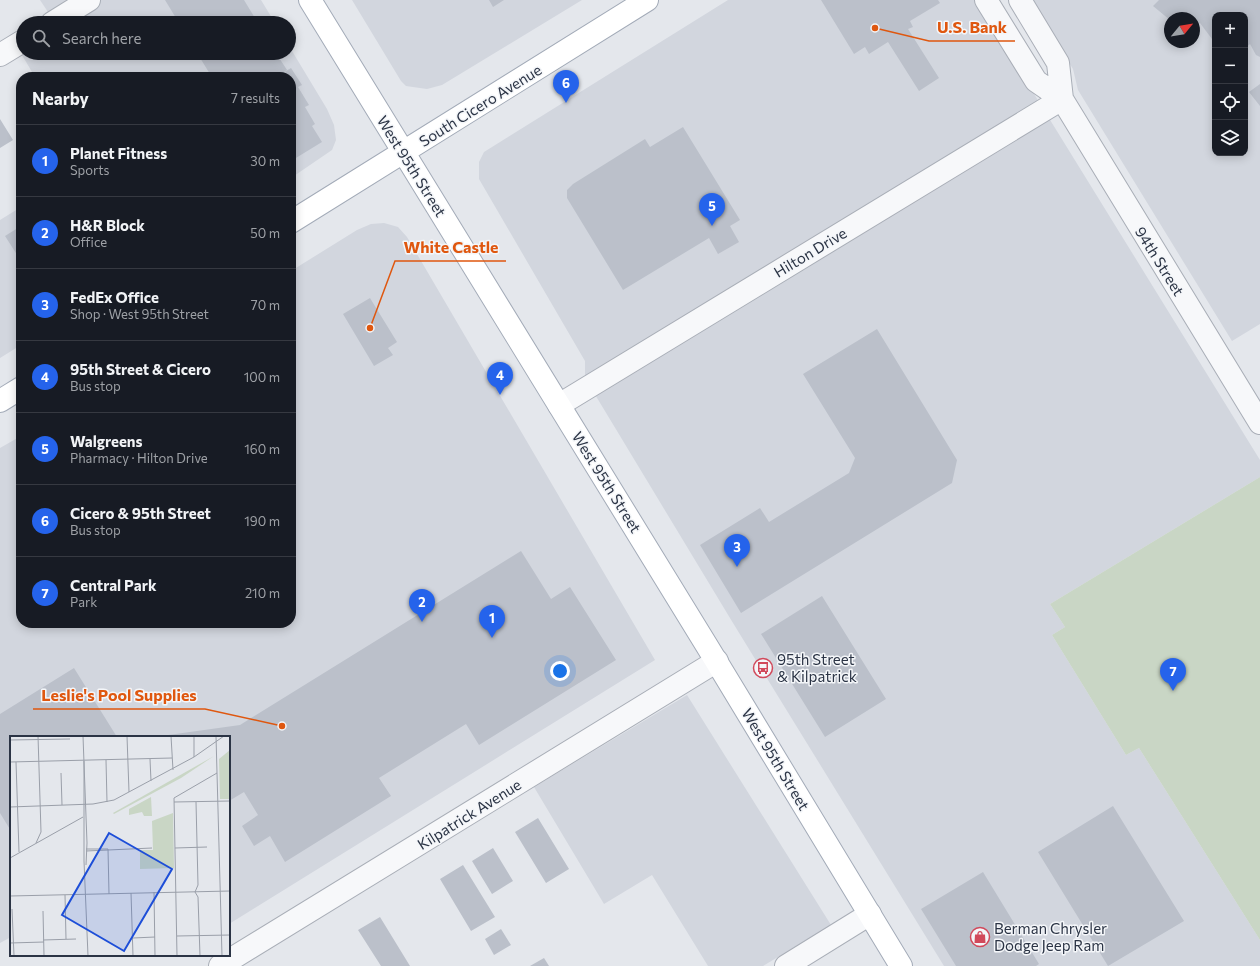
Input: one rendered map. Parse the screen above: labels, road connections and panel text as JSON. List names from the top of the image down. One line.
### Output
{"streets":{"main road":["South Cicero Avenue","West 95th Street"],"street":["Hilton Drive","94th Street","Kilpatrick Avenue"]},"crossings":[["South Cicero Avenue","West 95th Street"],["West 95th Street","Hilton Drive"],["West 95th Street","Kilpatrick Avenue"],["Hilton Drive","94th Street"]],"places":{"other":["U.S. Bank","White Castle","Leslie's Pool Supplies"],"bus stop":["95th Street & Kilpatrick"],"shop":["Berman Chrysler Dodge Jeep Ram"]},"north":"top right","page":{"map_buttons":["+","−"],"search":"Search here","pins":["6","5","4","3","2","1","7"],"heading":["Nearby","7 results"],"list":[{"mark":"1","name":"Planet Fitness","note":"Sports","value":"30 m"},{"mark":"2","name":"H&R Block","note":"Office","value":"50 m"},{"mark":"3","name":"FedEx Office","note":"Shop · West 95th Street","value":"70 m"},{"mark":"4","name":"95th Street & Cicero","note":"Bus stop","value":"100 m"},{"mark":"5","name":"Walgreens","note":"Pharmacy · Hilton Drive","value":"160 m"},{"mark":"6","name":"Cicero & 95th Street","note":"Bus stop","value":"190 m"},{"mark":"7","name":"Central Park","note":"Park","value":"210 m"}]}}
